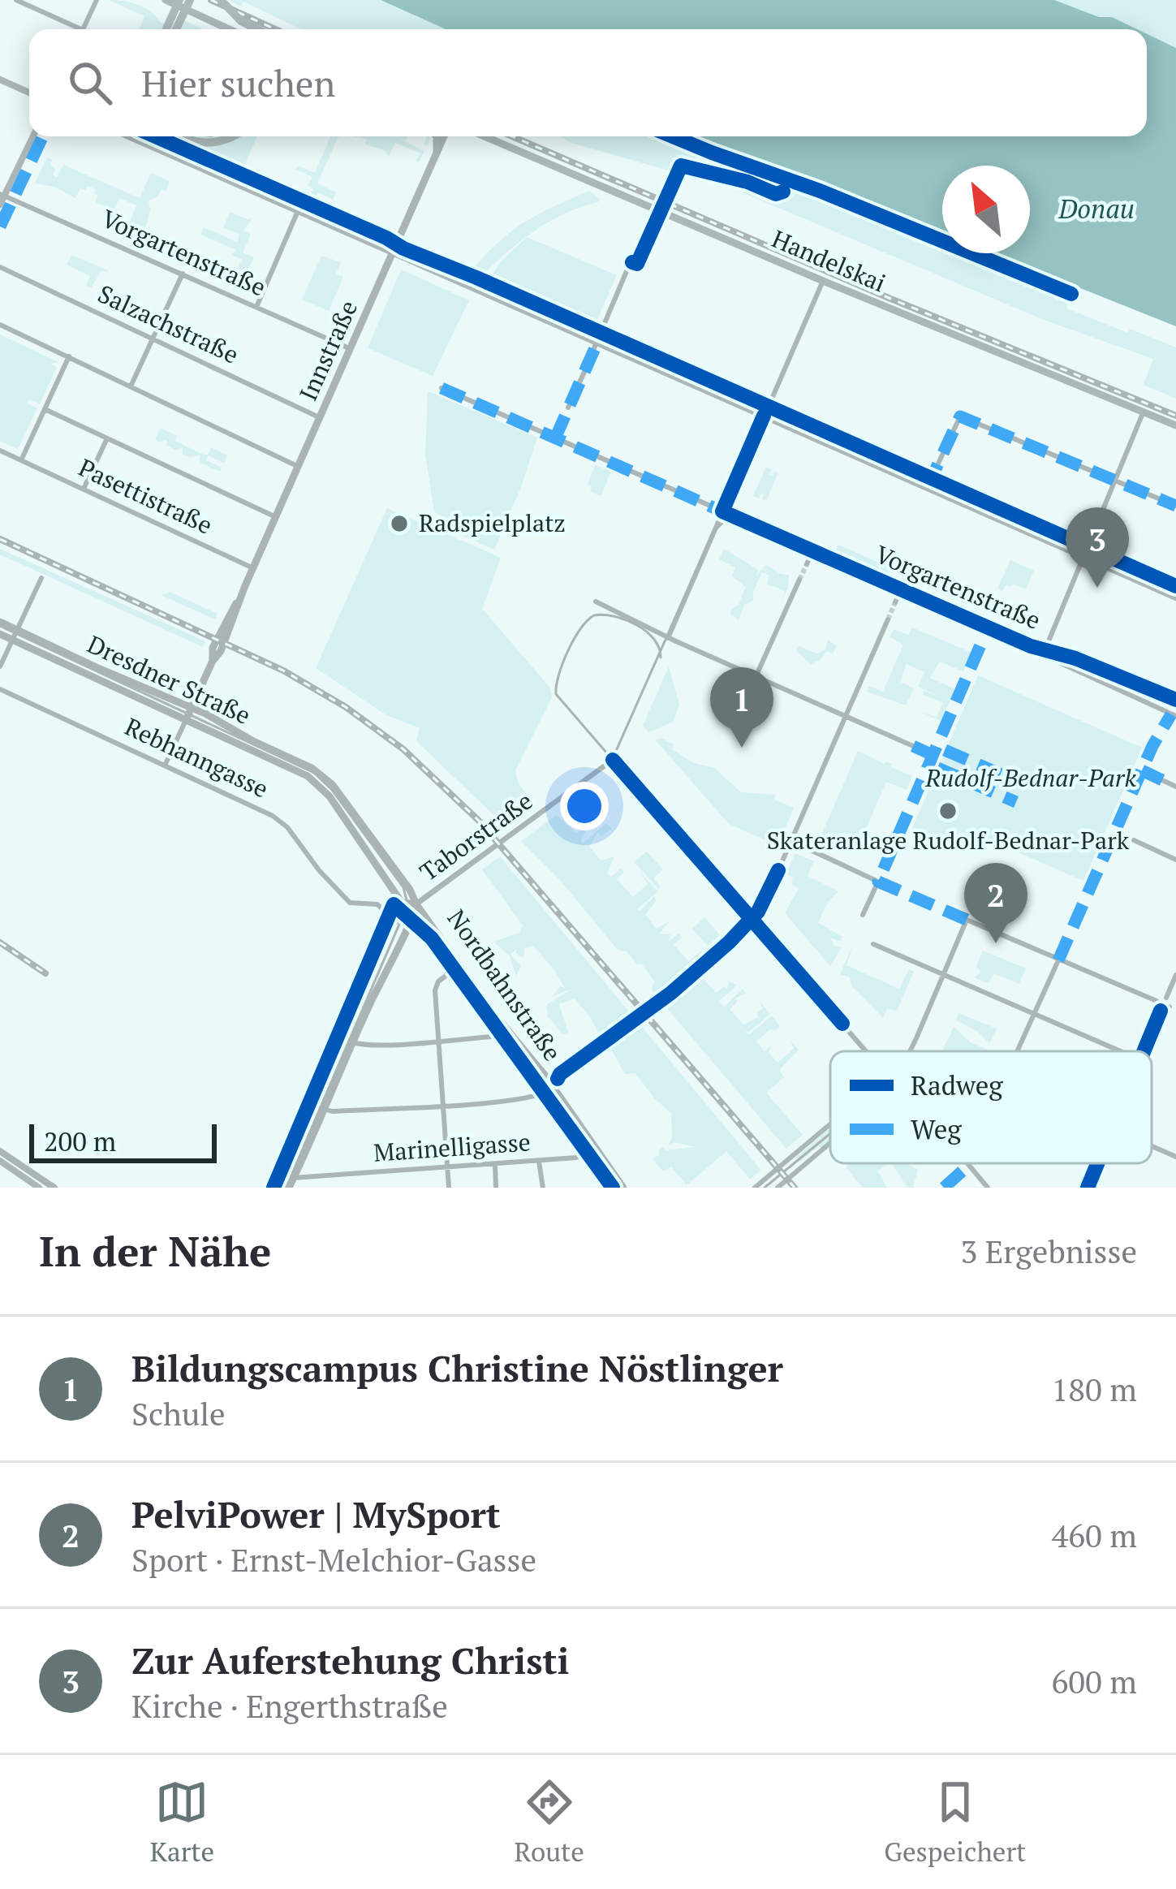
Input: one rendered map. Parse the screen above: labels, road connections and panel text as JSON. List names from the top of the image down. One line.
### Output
{"streets":{"main road":["Handelskai","Innstraße","Dresdner Straße","Taborstraße","Nordbahnstraße"],"street":["Vorgartenstraße","Salzachstraße","Pasettistraße","Rebhanngasse","Marinelligasse"]},"crossings":[["Vorgartenstraße","Innstraße"],["Salzachstraße","Innstraße"],["Innstraße","Pasettistraße"],["Innstraße","Dresdner Straße"],["Innstraße","Rebhanngasse"],["Dresdner Straße","Nordbahnstraße"],["Rebhanngasse","Taborstraße"],["Taborstraße","Nordbahnstraße"],["Taborstraße","Marinelligasse"],["Nordbahnstraße","Marinelligasse"]],"water":["Donau"],"parks":["Rudolf-Bednar-Park"],"places":["Radspielplatz","Skateranlage Rudolf-Bednar-Park"],"legend":["Radweg","Weg"],"scale_bar":"200 m","north":"top left","page":{"search":"Hier suchen","pins":["3","1","2"],"scale":"200 m","heading":["In der Nähe","3 Ergebnisse"],"list":[{"mark":"1","name":"Bildungscampus Christine Nöstlinger","note":"Schule","value":"180 m"},{"mark":"2","name":"PelviPower | MySport","note":"Sport · Ernst-Melchior-Gasse","value":"460 m"},{"mark":"3","name":"Zur Auferstehung Christi","note":"Kirche · Engerthstraße","value":"600 m"}],"nav":["Karte","Route","Gespeichert"]}}
